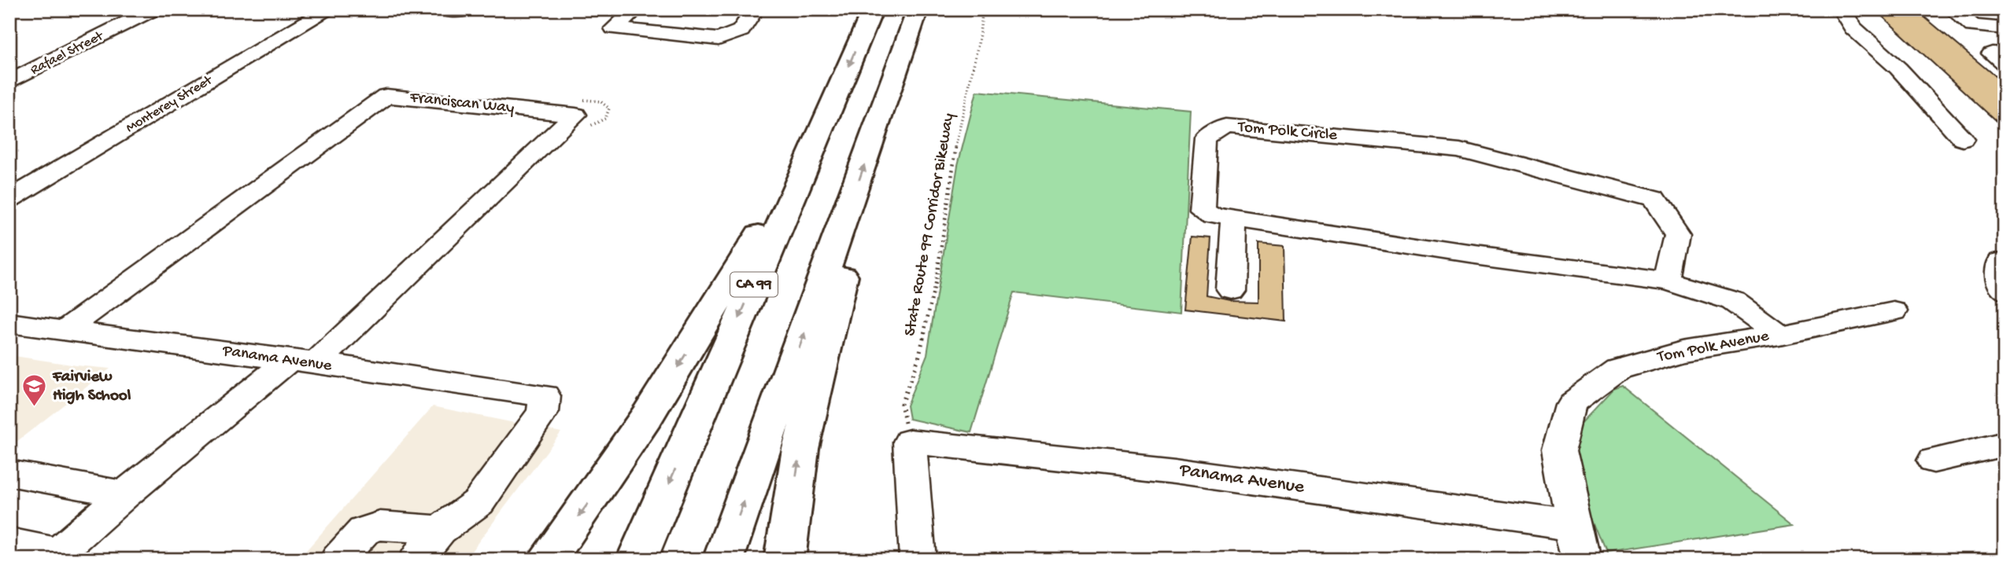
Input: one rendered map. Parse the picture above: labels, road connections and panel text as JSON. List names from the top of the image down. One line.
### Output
{"streets":{"highway":["CA 99"],"street":["Rafael Street","Franciscan Way","Monterey Street","Tom Polk Circle","Tom Polk Avenue","Panama Avenue"],"path":["State Route 99 Corridor Bikeway"]},"crossings":[["Franciscan Way","Panama Avenue"],["Tom Polk Circle","Tom Polk Avenue"],["State Route 99 Corridor Bikeway","Panama Avenue"],["Tom Polk Avenue","Panama Avenue"]],"places":{"school or university":["Fairview High School"]}}
